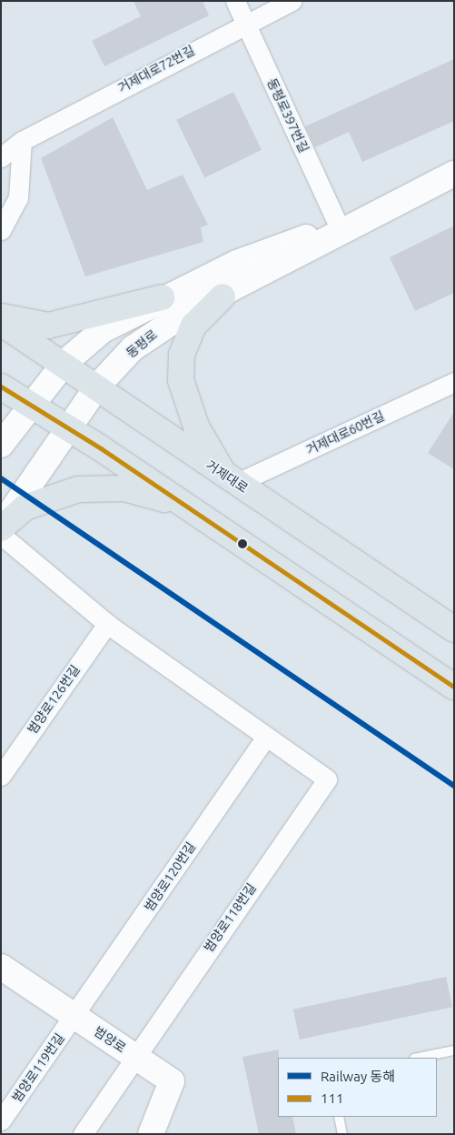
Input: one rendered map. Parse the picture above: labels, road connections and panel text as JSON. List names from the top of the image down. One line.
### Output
{"streets":{"main road":["동평로","거제대로","범양로"],"street":["거제대로72번길","동평로397번길","거제대로60번길","범양로126번길","범양로120번길","범양로118번길","범양로119번길"]},"crossings":[["거제대로72번길","동평로397번길"],["동평로397번길","동평로"],["동평로","거제대로"],["거제대로60번길","거제대로"],["범양로120번길","범양로118번길"],["범양로120번길","범양로"],["범양로120번길","범양로119번길"],["범양로118번길","범양로"],["범양로","범양로119번길"]],"lines":["transit line 111","rail line 동해"],"legend":["Railway 동해","111"]}
